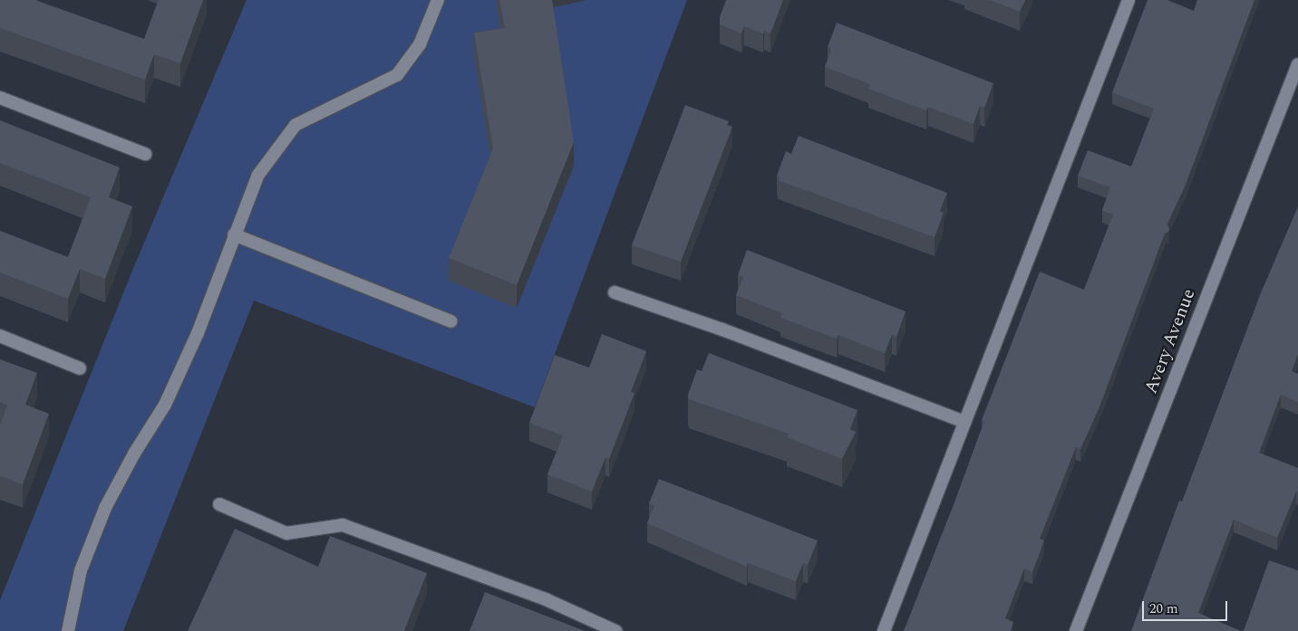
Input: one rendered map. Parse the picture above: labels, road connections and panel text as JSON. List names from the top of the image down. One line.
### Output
{"streets":{"street":["Avery Avenue"]},"scale_bar":"20 m"}
